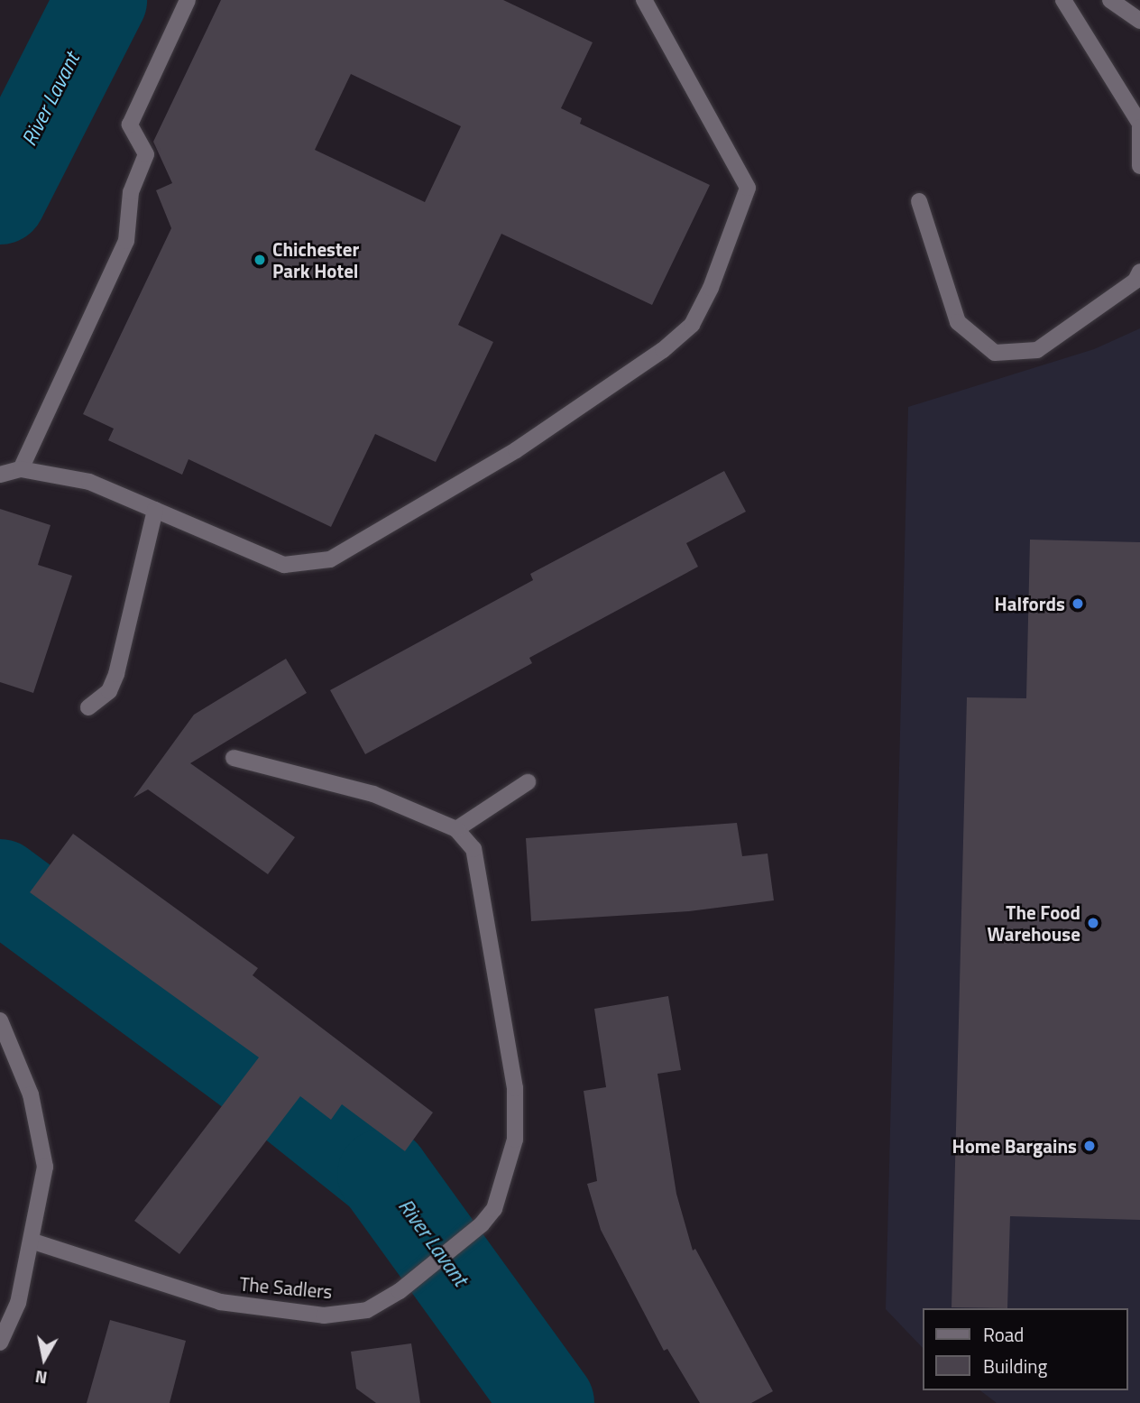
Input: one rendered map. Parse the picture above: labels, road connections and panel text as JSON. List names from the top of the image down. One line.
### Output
{"streets":{"street":["The Sadlers"]},"water":["River Lavant"],"places":["Chichester Park Hotel","Halfords","The Food Warehouse","Home Bargains"],"legend":["Road","Building"],"north":"bottom"}
